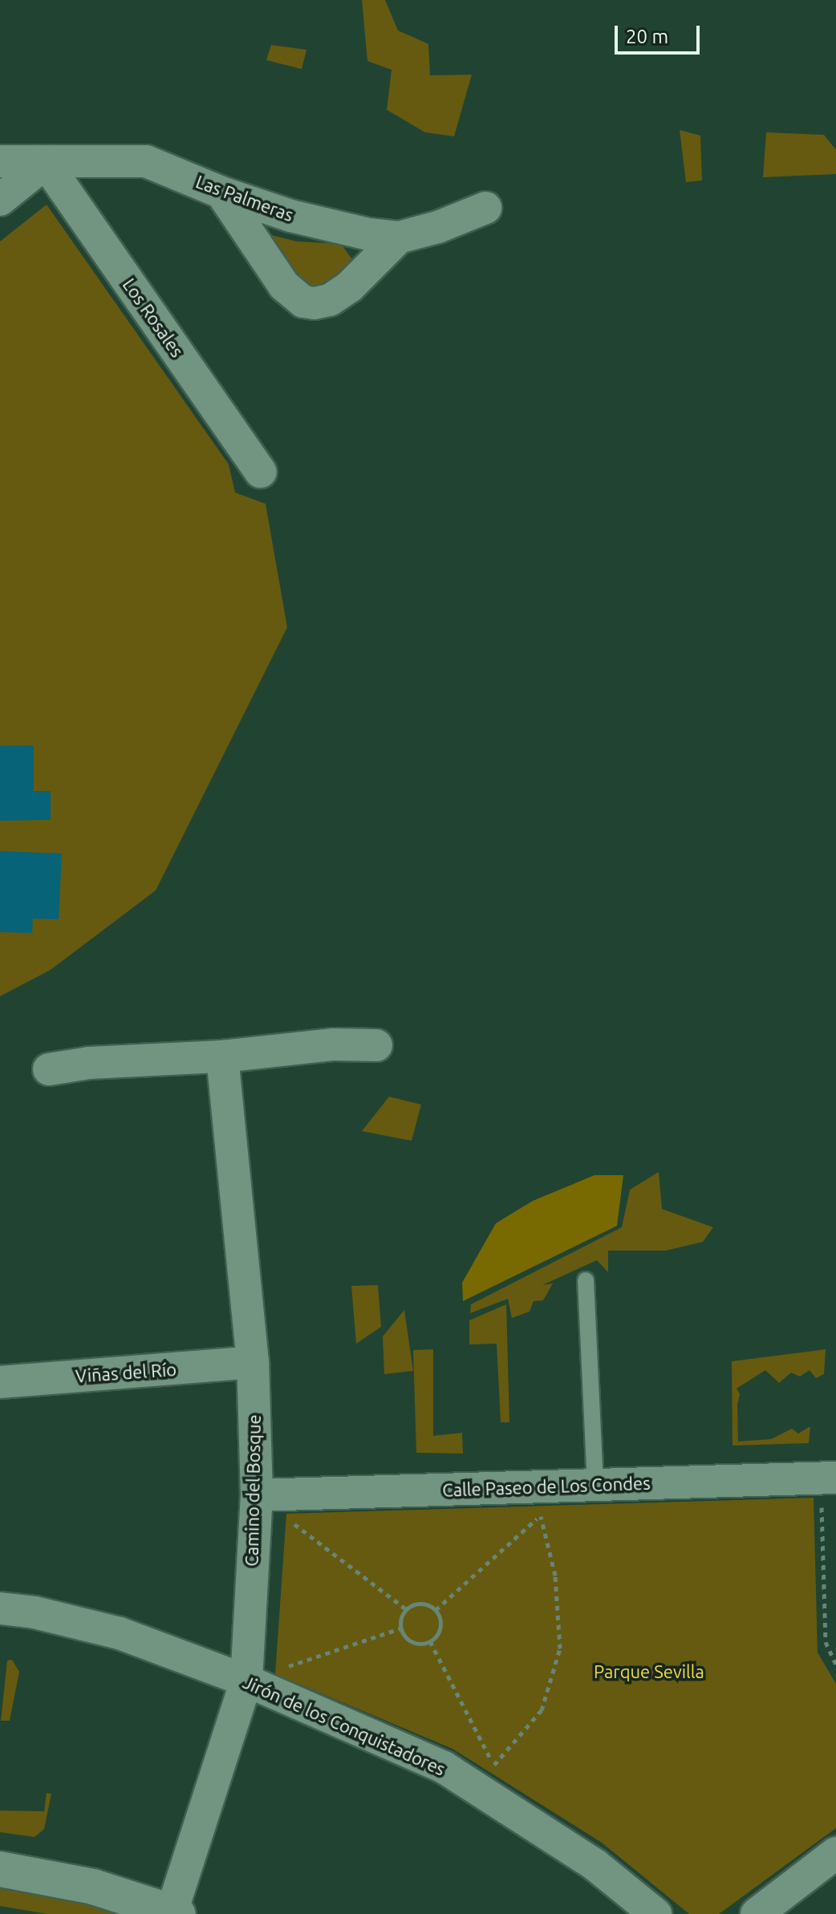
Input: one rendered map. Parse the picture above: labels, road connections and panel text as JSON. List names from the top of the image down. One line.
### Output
{"streets":{"street":["Las Palmeras","Los Rosales","Viñas del Río","Calle Paseo de Los Condes","Camino del Bosque","Jirón de los Conquistadores"]},"crossings":[["Las Palmeras","Los Rosales"],["Viñas del Río","Camino del Bosque"],["Calle Paseo de Los Condes","Camino del Bosque"],["Camino del Bosque","Jirón de los Conquistadores"]],"parks":["Parque Sevilla"],"scale_bar":"20 m"}
